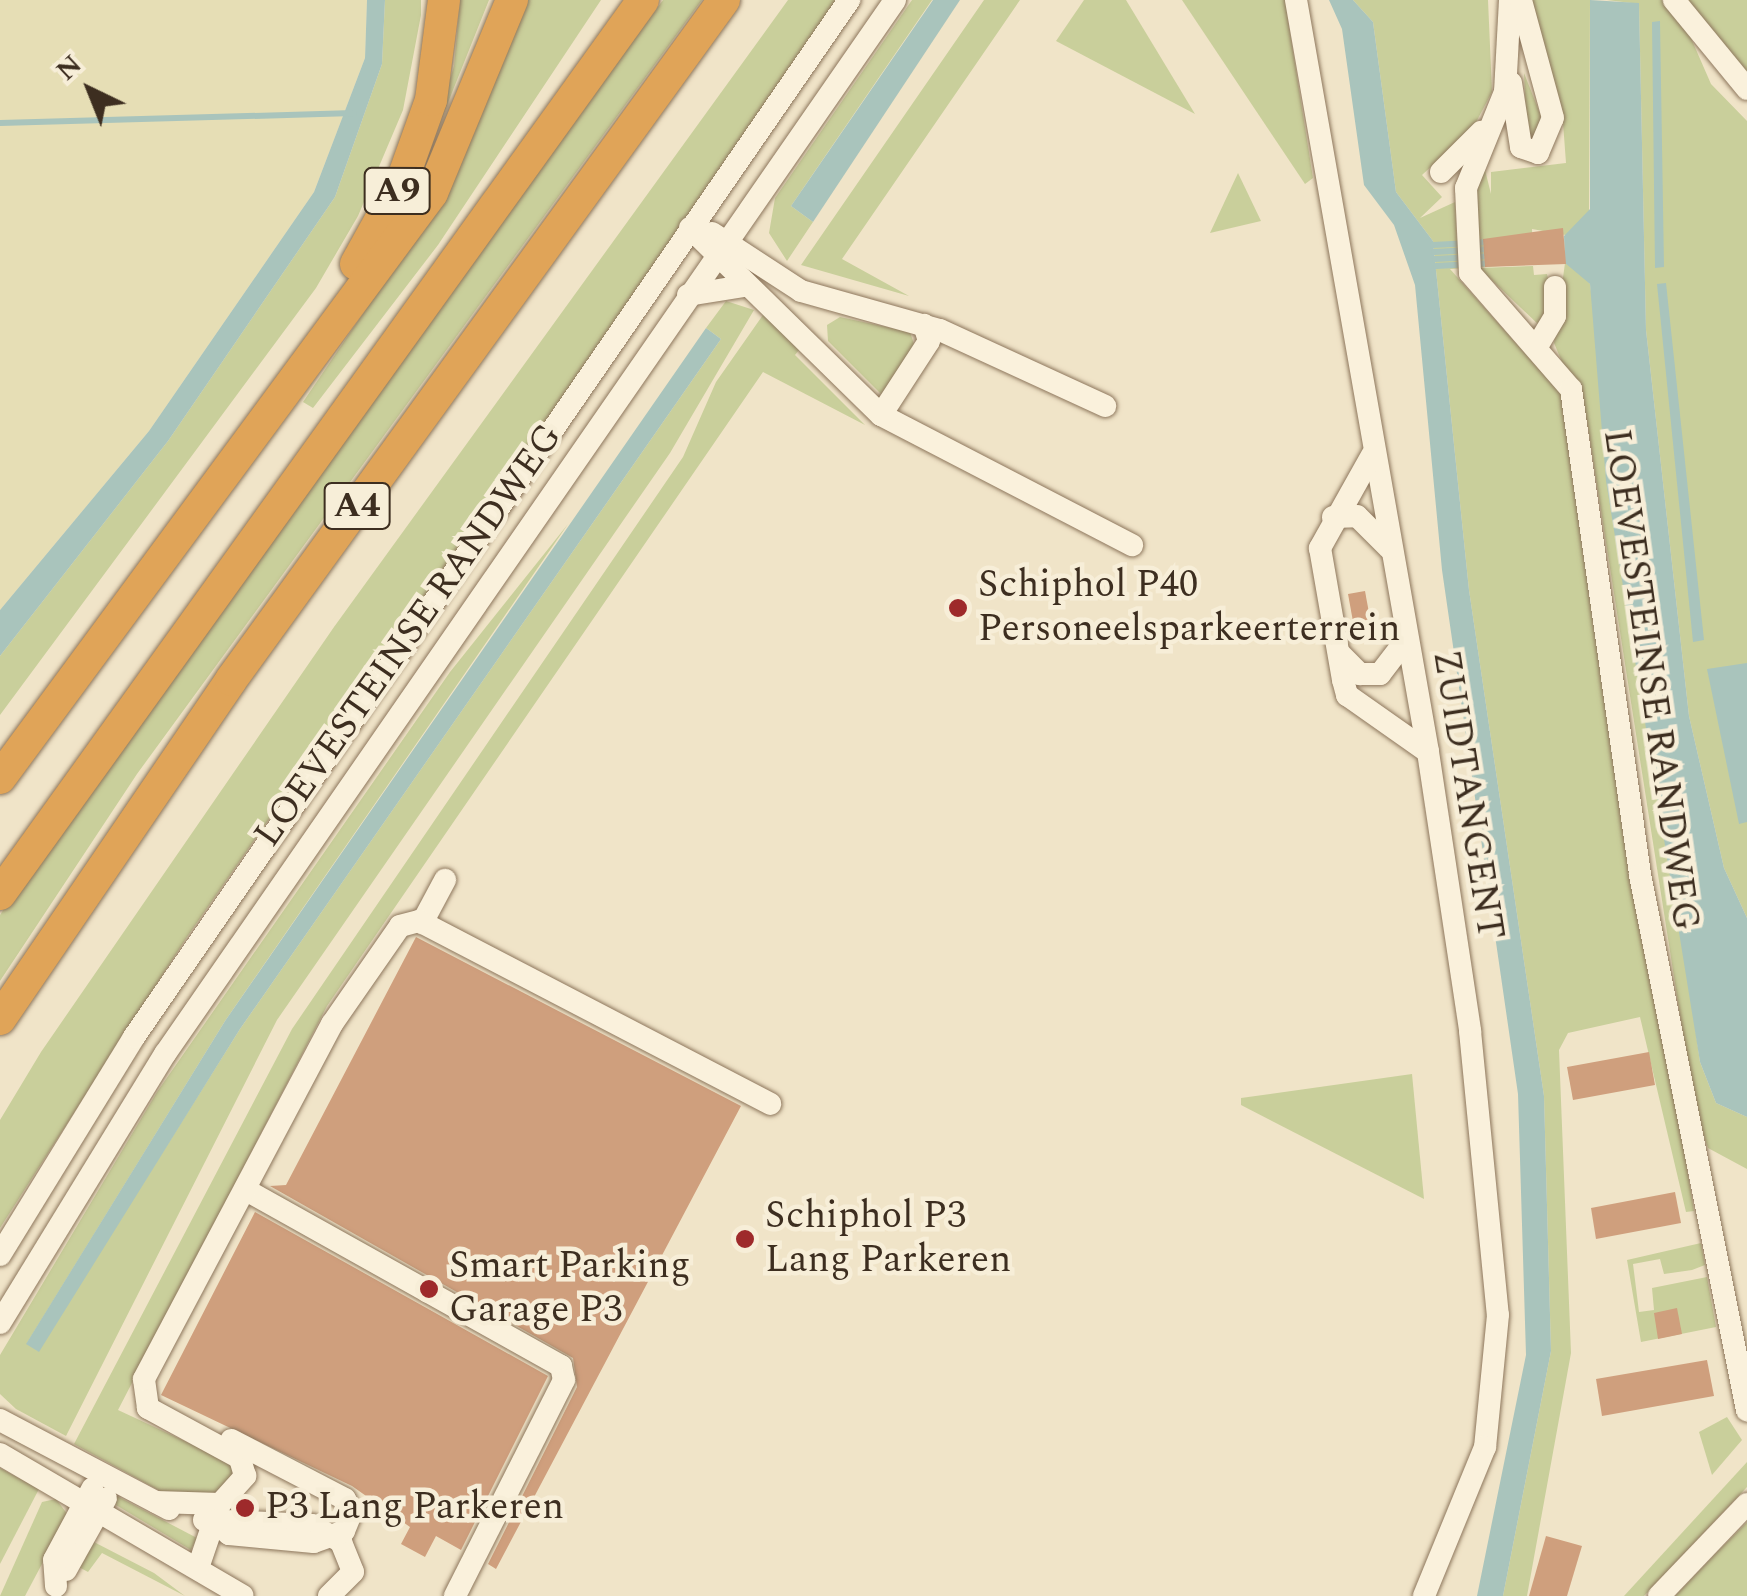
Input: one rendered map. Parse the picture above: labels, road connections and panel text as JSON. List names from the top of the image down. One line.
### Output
{"streets":{"highway":["A9","A4"],"street":["LOEVESTEINSE RANDWEG","ZUIDTANGENT"]},"places":["Schiphol P40 Personeelsparkeerterrein","Schiphol P3 Lang Parkeren","Smart Parking Garage P3","P3 Lang Parkeren"],"north":"top left"}
